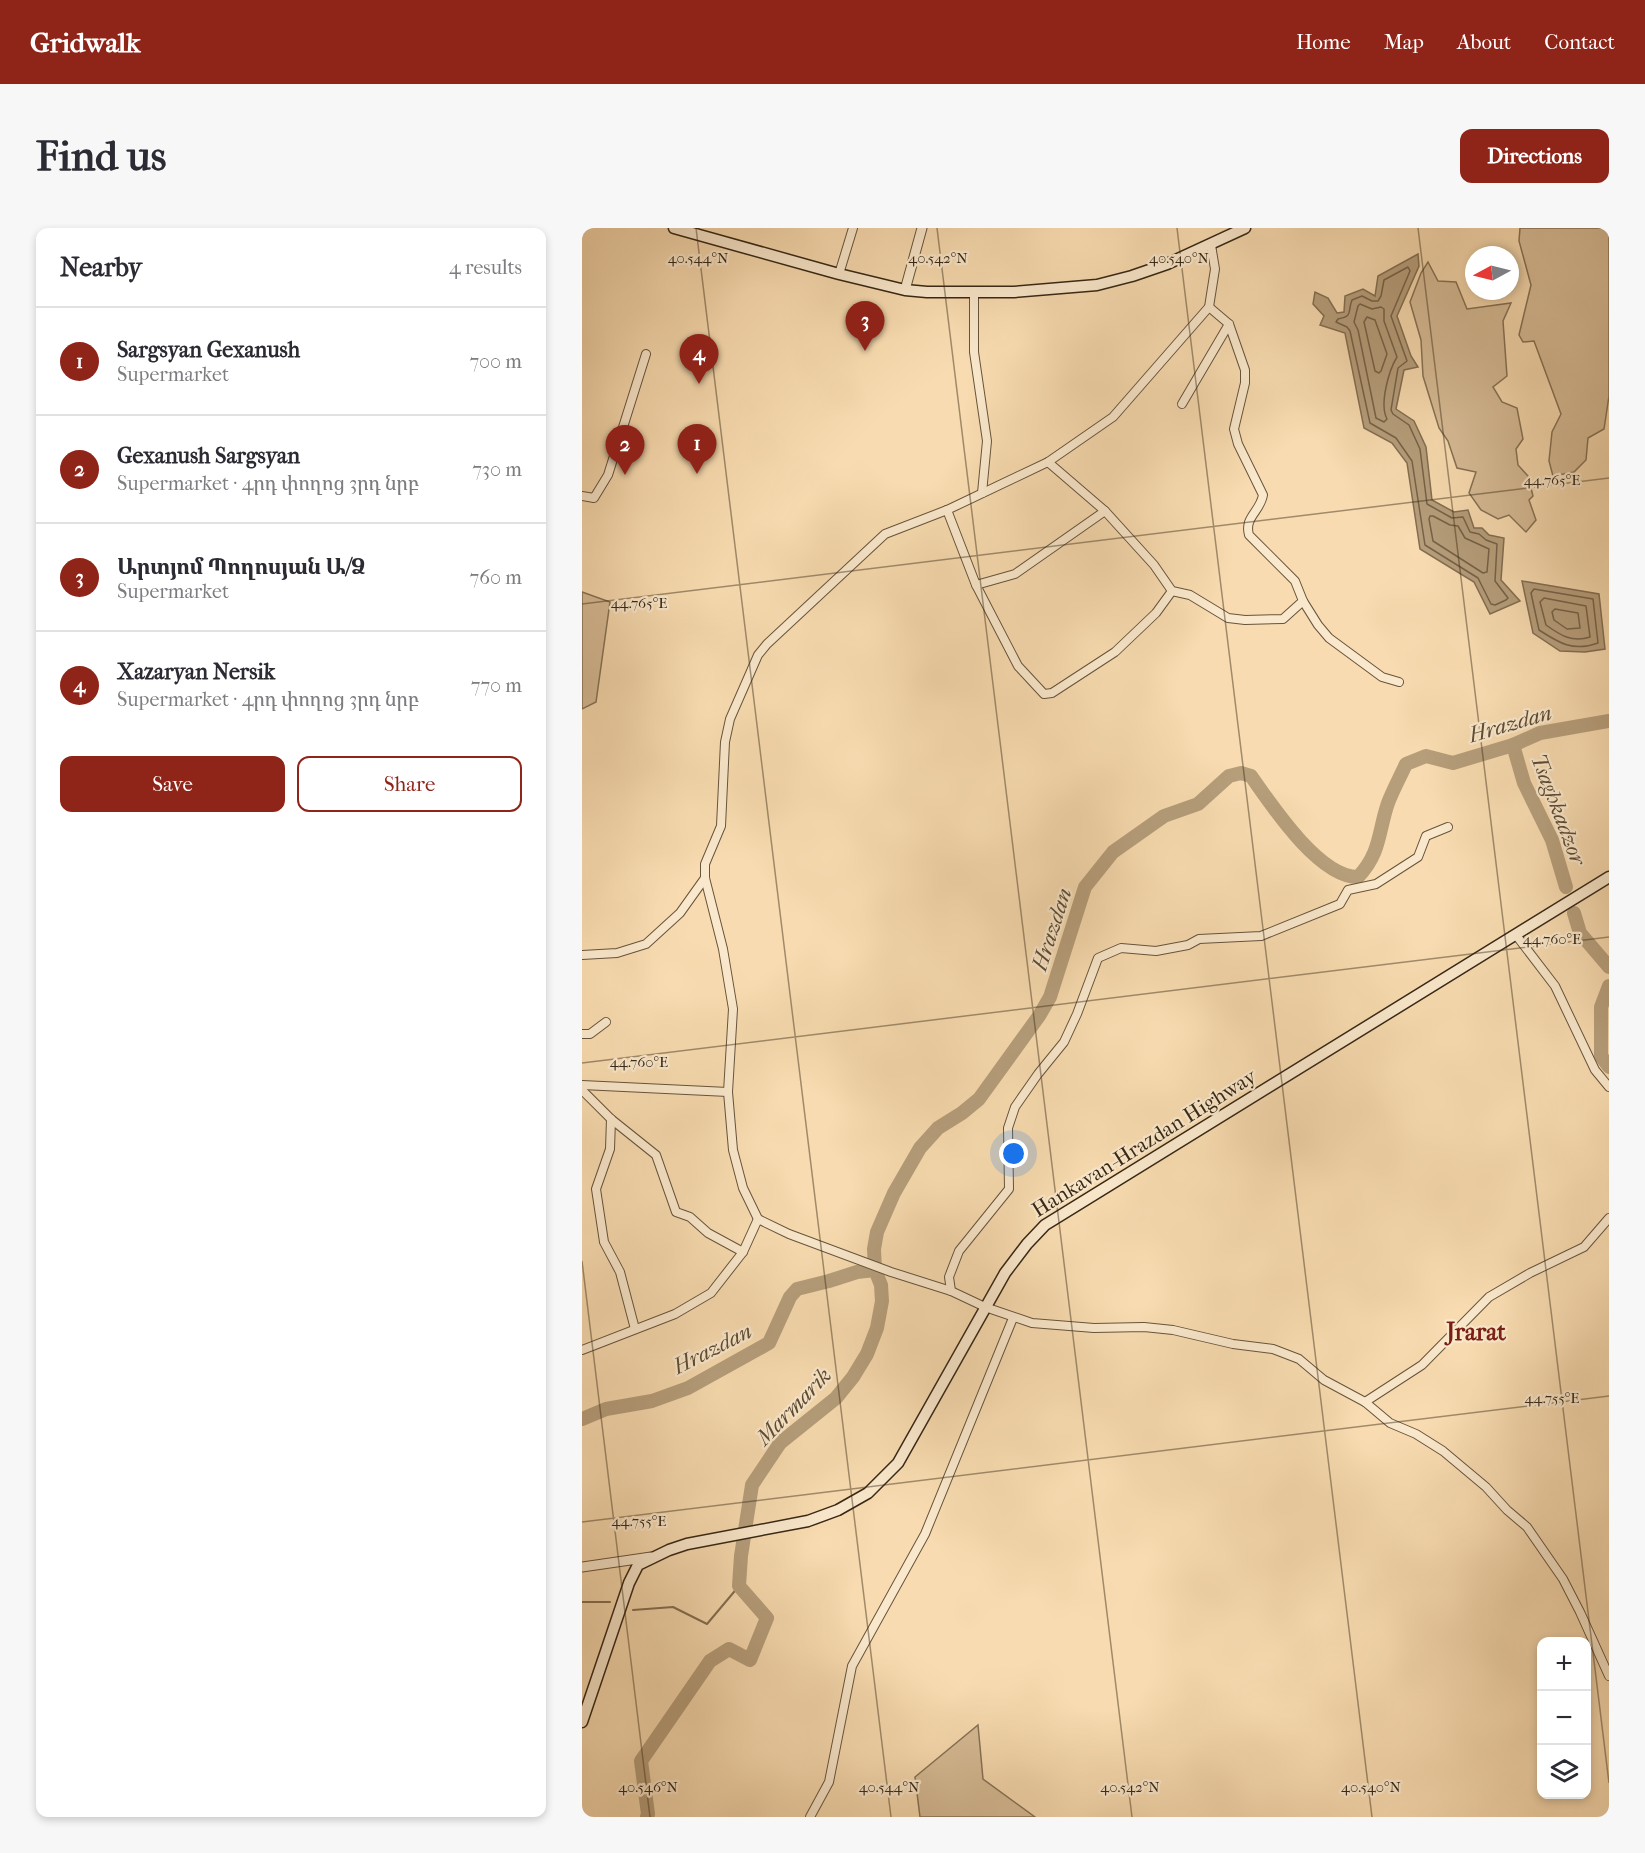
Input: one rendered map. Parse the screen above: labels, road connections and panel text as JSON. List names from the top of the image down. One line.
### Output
{"streets":{"main road":["Hankavan-Hrazdan Highway"]},"districts":["Jrarat"],"water":["Hrazdan","Tsaghkadzor","Marmarik"],"north":"left","page":{"header":"Gridwalk","nav":["Home","Map","About","Contact"],"buttons":["Directions",["Save","Share"]],"title":"Find us","heading":["Nearby","4 results"],"pins":["3","4","1","2"],"list":[{"mark":"1","name":"Sargsyan Gexanush","note":"Supermarket","value":"700 m"},{"mark":"2","name":"Gexanush Sargsyan","note":"Supermarket · 4րդ փողոց 3րդ նրբ","value":"730 m"},{"mark":"3","name":"Արտյոմ Պողոսյան Ա/Ձ","note":"Supermarket","value":"760 m"},{"mark":"4","name":"Xazaryan Nersik","note":"Supermarket · 4րդ փողոց 3րդ նրբ","value":"770 m"}],"map_buttons":["+","−"]},"coordinates":["40.544°N","40.542°N","40.540°N","44.765°E","44.760°E","44.755°E","40.546°N"]}
